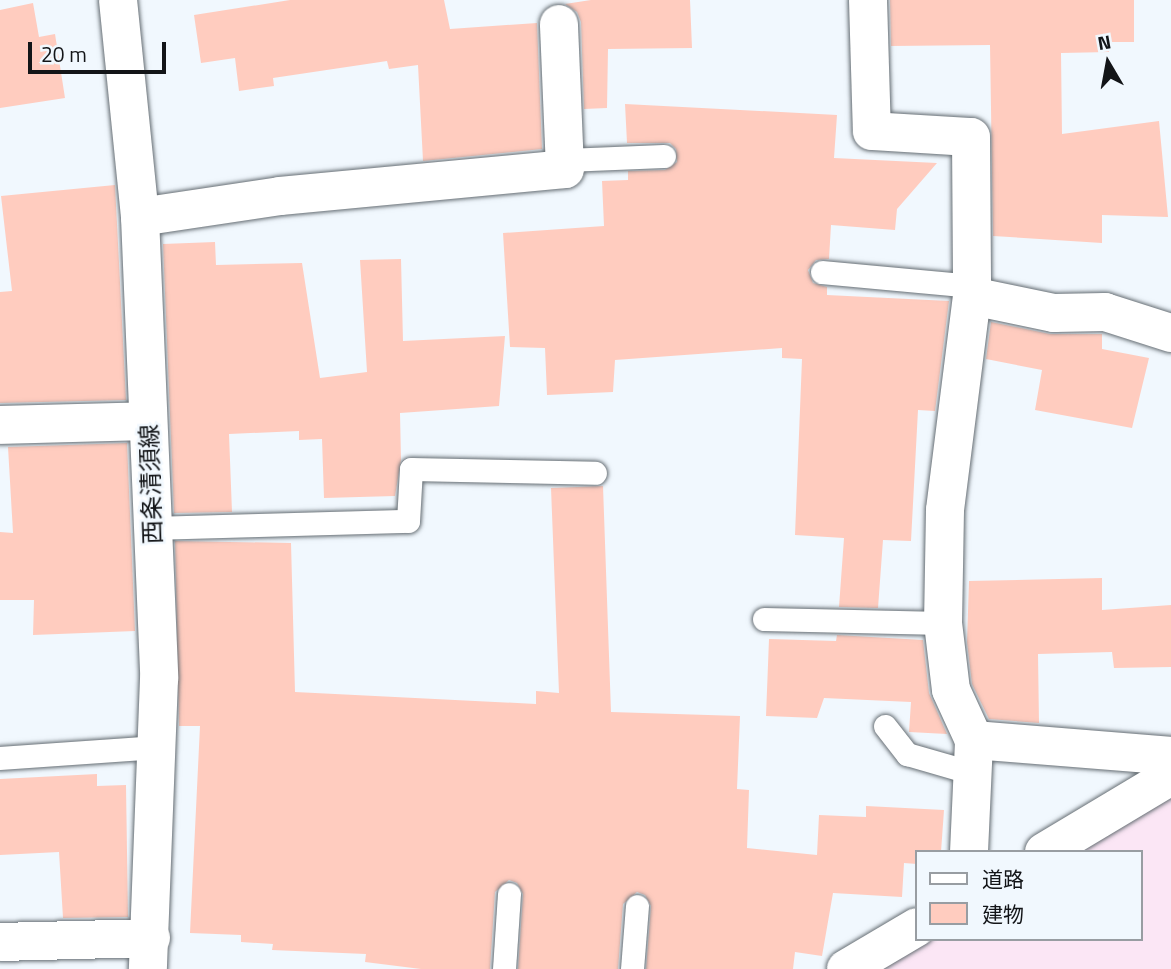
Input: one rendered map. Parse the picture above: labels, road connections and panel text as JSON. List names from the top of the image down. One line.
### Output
{"streets":{"street":["西条清須線"]},"legend":["道路","建物"],"scale_bar":"20 m","north":"top"}
